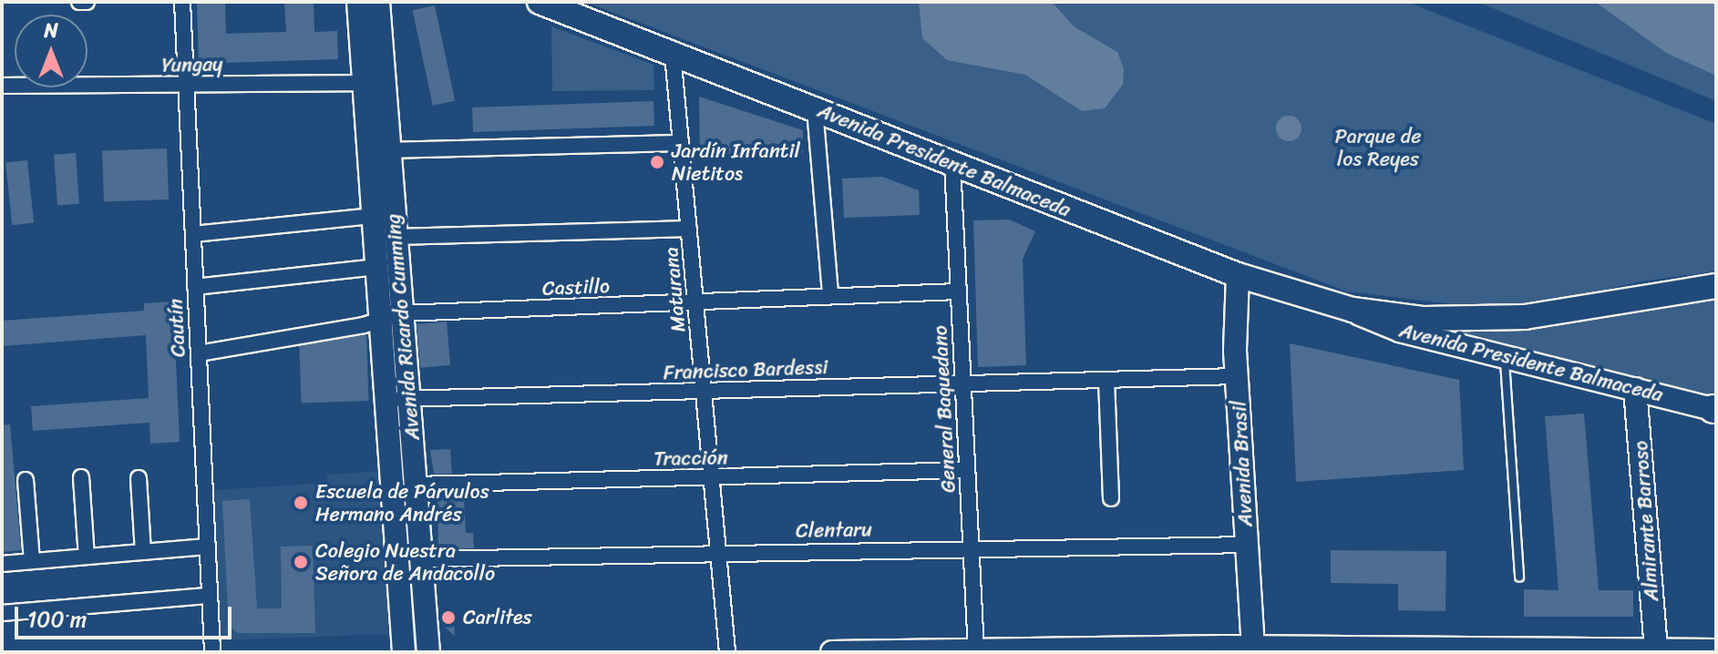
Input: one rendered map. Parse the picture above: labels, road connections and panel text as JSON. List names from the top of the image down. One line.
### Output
{"streets":{"main road":["Avenida Presidente Balmaceda","Avenida Ricardo Cumming","Avenida Brasil","Almirante Barroso"],"street":["Yungay","Castillo","Maturana","Cautín","Francisco Bardessi","General Baquedano","Tracción","Clentaru"]},"crossings":[["Yungay","Avenida Ricardo Cumming"],["Yungay","Cautín"],["Avenida Presidente Balmaceda","Maturana"],["Avenida Presidente Balmaceda","General Baquedano"],["Avenida Presidente Balmaceda","Avenida Brasil"],["Avenida Presidente Balmaceda","Almirante Barroso"],["Castillo","Maturana"],["Castillo","Avenida Ricardo Cumming"],["Castillo","Cautín"],["Castillo","General Baquedano"],["Maturana","Francisco Bardessi"],["Maturana","Tracción"],["Maturana","Clentaru"],["Avenida Ricardo Cumming","Francisco Bardessi"],["Avenida Ricardo Cumming","Tracción"],["Avenida Ricardo Cumming","Clentaru"],["Francisco Bardessi","General Baquedano"],["Francisco Bardessi","Avenida Brasil"],["General Baquedano","Tracción"],["General Baquedano","Clentaru"],["Avenida Brasil","Clentaru"]],"parks":["Parque de los Reyes"],"places":["Jardín Infantil Nietitos","Escuela de Párvulos Hermano Andrés","Colegio Nuestra Señora de Andacollo","Carlites"],"scale_bar":"100 m","north":"top"}
